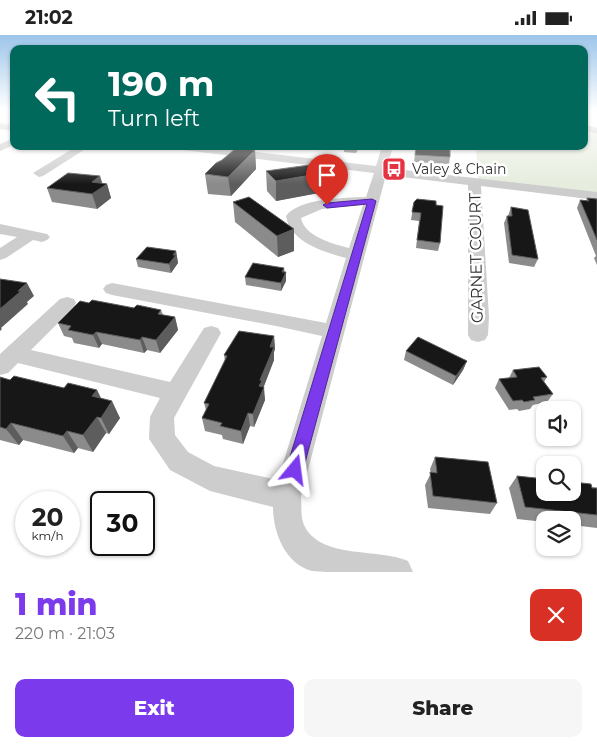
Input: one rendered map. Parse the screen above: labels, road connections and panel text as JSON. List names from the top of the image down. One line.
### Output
{"streets":{"street":["GARNET COURT"]},"places":{"bus stop":["Valey & Chain"]},"page":{"status":"21:02","turn":["190 m","Turn left"],"speed":"20 km/h","limit":"30","heading":["1 min","220 m · 21:03"],"buttons":["Exit","Share"]}}
